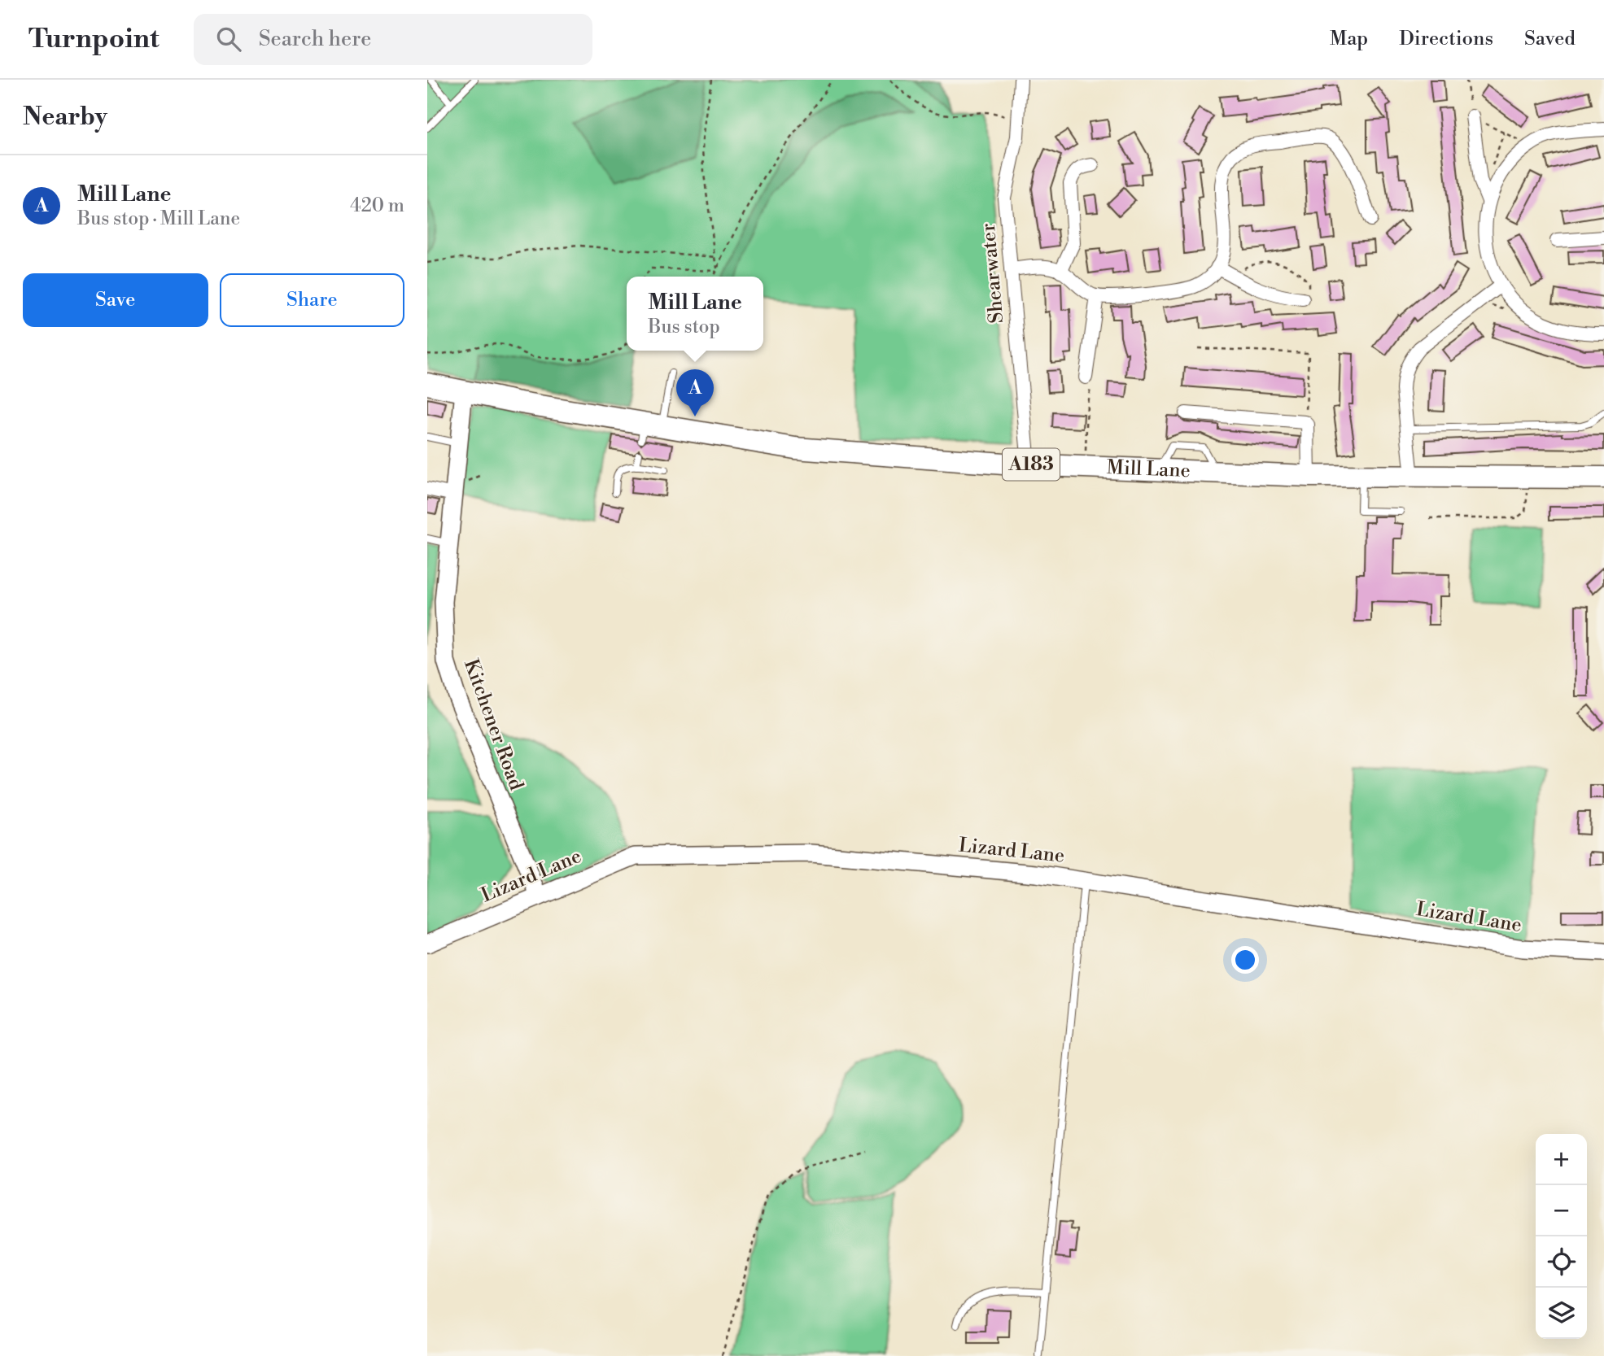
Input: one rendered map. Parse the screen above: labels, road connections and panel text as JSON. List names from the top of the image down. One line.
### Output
{"streets":{"main road":["A183","Mill Lane"],"street":["Shearwater","Kitchener Road","Lizard Lane"]},"crossings":[["Shearwater","Mill Lane"],["Mill Lane","Kitchener Road"],["Kitchener Road","Lizard Lane"]],"page":{"header":"Turnpoint","search":"Search here","nav":["Map","Directions","Saved"],"heading":"Nearby","list":[{"mark":"A","name":"Mill Lane","note":"Bus stop · Mill Lane","value":"420 m"}],"buttons":["Save","Share"],"popup":["Mill Lane","Bus stop"],"pins":"A","map_buttons":["+","−"]}}
